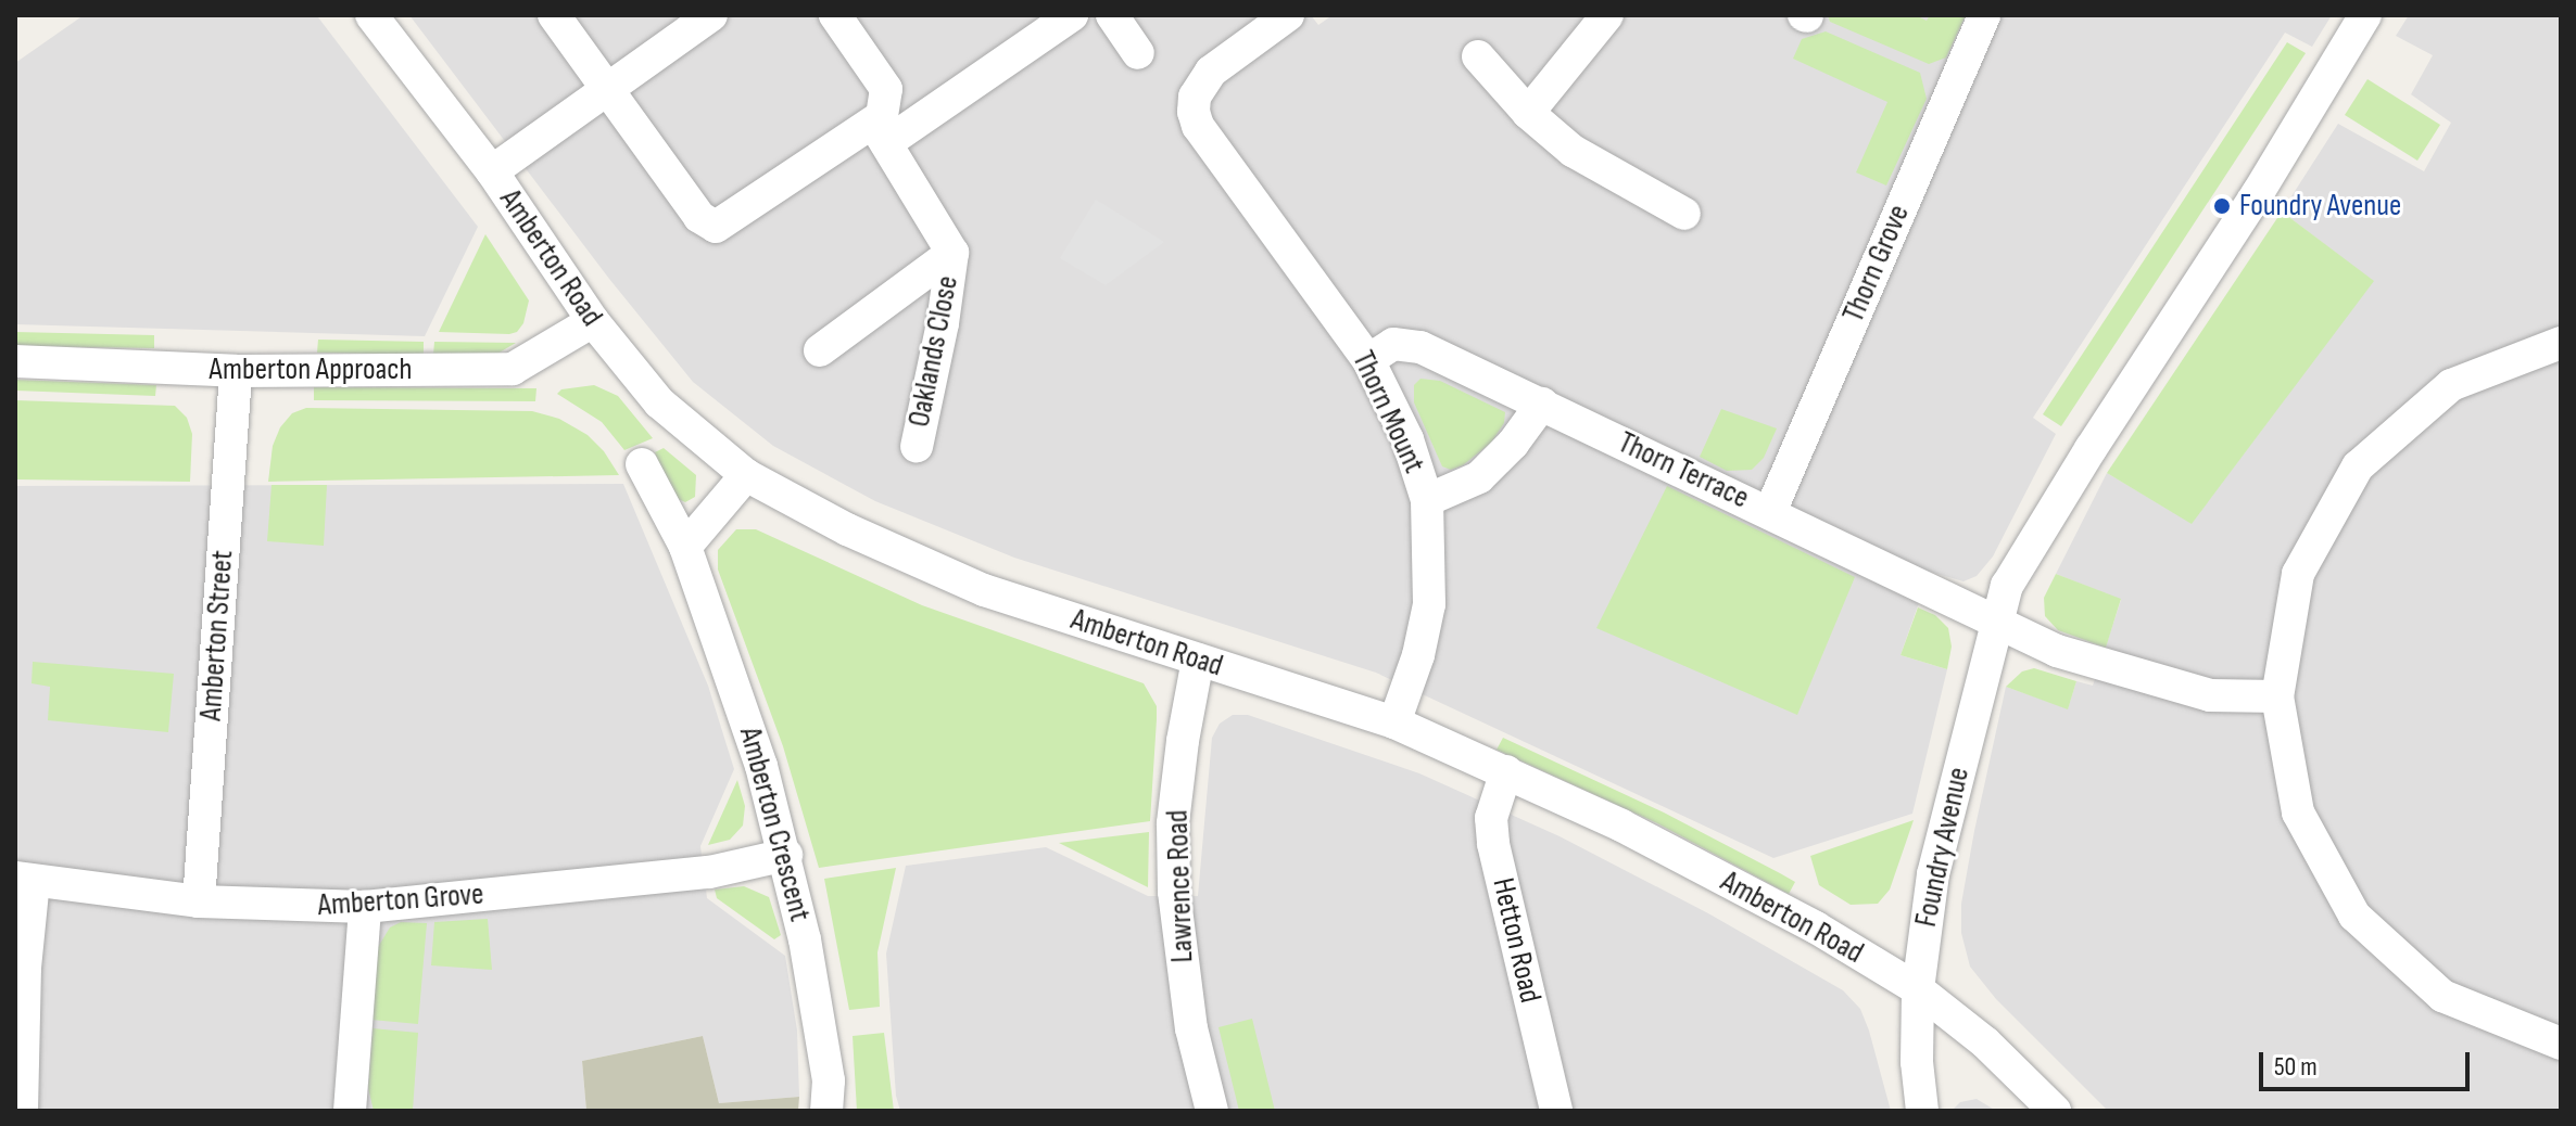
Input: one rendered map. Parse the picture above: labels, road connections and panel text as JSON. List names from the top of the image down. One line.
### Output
{"streets":{"street":["Amberton Road","Thorn Grove","Oaklands Close","Amberton Approach","Thorn Mount","Thorn Terrace","Amberton Street","Amberton Crescent","Foundry Avenue","Lawrence Road","Amberton Grove","Hetton Road"]},"crossings":[["Amberton Road","Amberton Approach"],["Amberton Road","Thorn Mount"],["Amberton Road","Foundry Avenue"],["Amberton Road","Lawrence Road"],["Amberton Road","Hetton Road"],["Thorn Grove","Thorn Terrace"],["Amberton Approach","Amberton Street"],["Thorn Mount","Thorn Terrace"],["Thorn Terrace","Foundry Avenue"],["Amberton Street","Amberton Grove"],["Amberton Crescent","Amberton Grove"]],"places":["Foundry Avenue"],"scale_bar":"50 m"}
